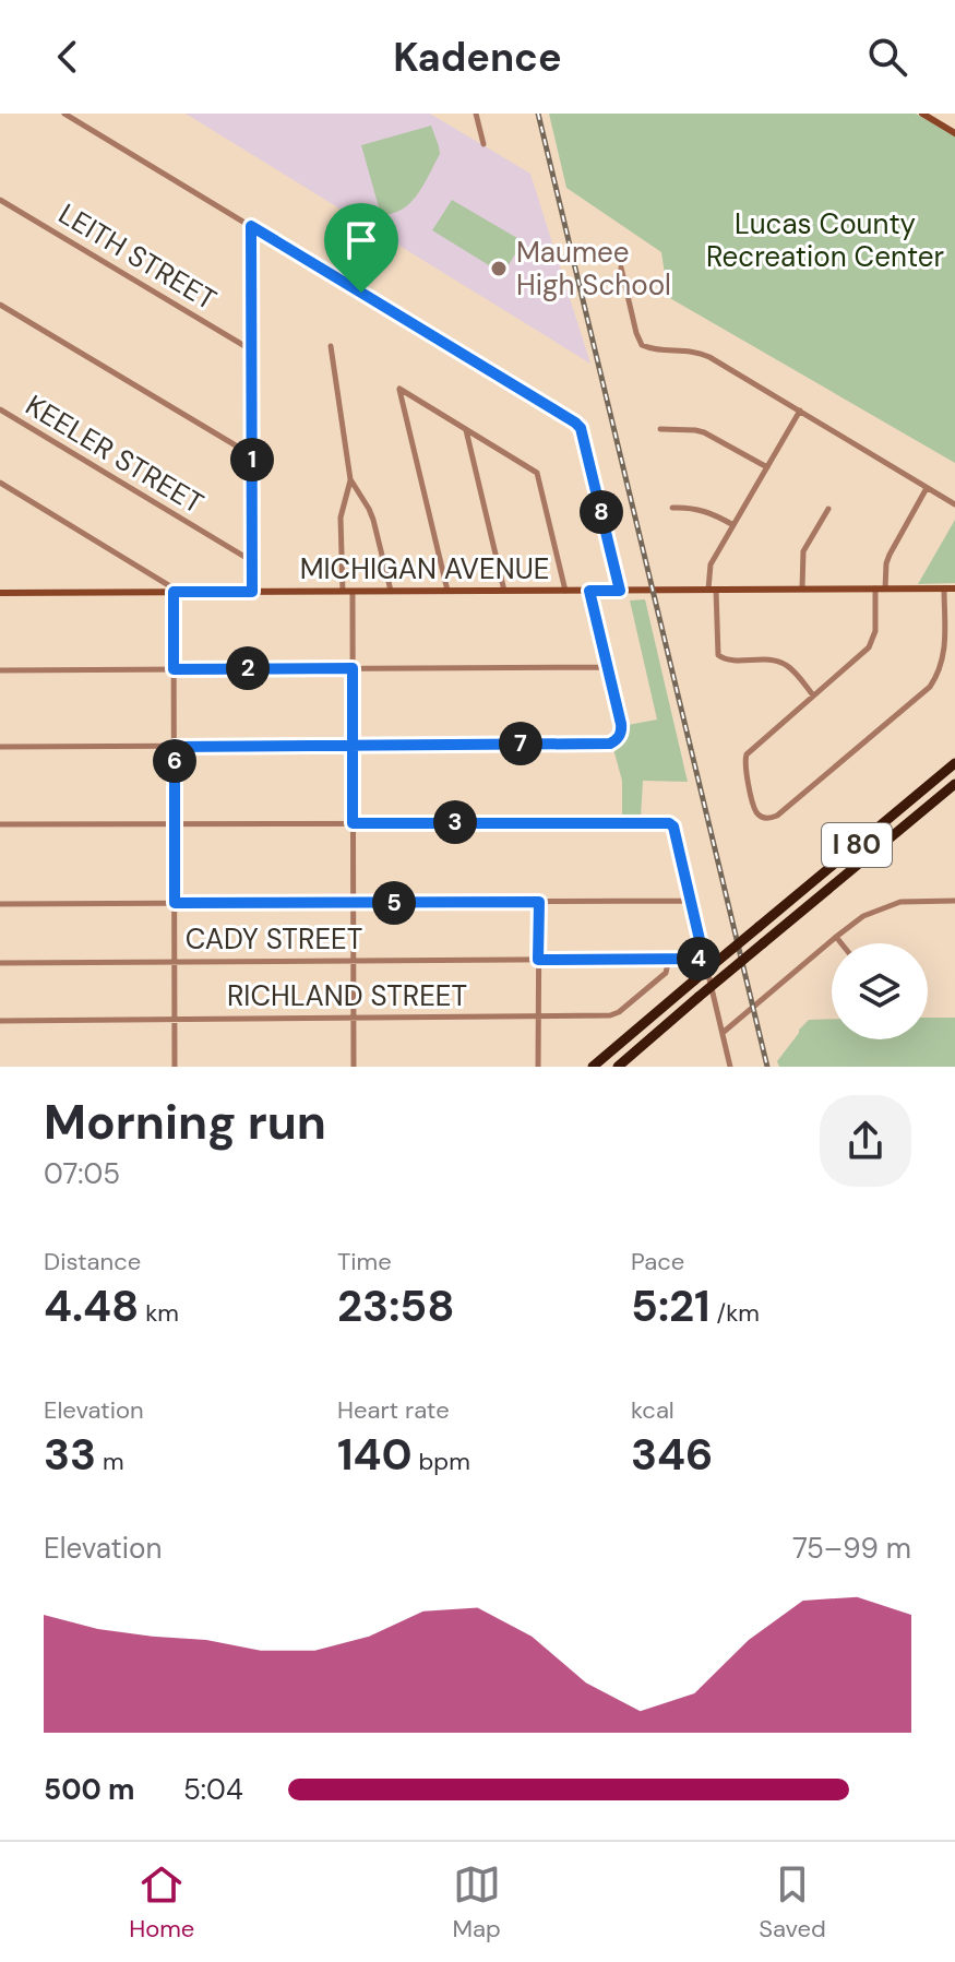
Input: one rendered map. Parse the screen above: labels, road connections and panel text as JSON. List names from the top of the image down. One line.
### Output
{"streets":{"highway":["I 80"],"street":["LEITH STREET","KEELER STREET","MICHIGAN AVENUE","CADY STREET","RICHLAND STREET"]},"crossings":[["CADY STREET","RICHLAND STREET"]],"parks":["Lucas County Recreation Center"],"places":["Maumee High School"],"page":{"header":"Kadence","pins":["1","8","2","7","6","3","5","4"],"heading":["Morning run","07:05"],"stats":[["Distance","4.48 km"],["Time","23:58"],["Pace","5:21 /km"],["Elevation","33 m"],["Heart rate","140 bpm"],["kcal","346"]],"chart":["Elevation","75–99 m"],"list":[{"name":"500 m","note":"5:04"}],"tabs":["Home","Map","Saved"]}}
